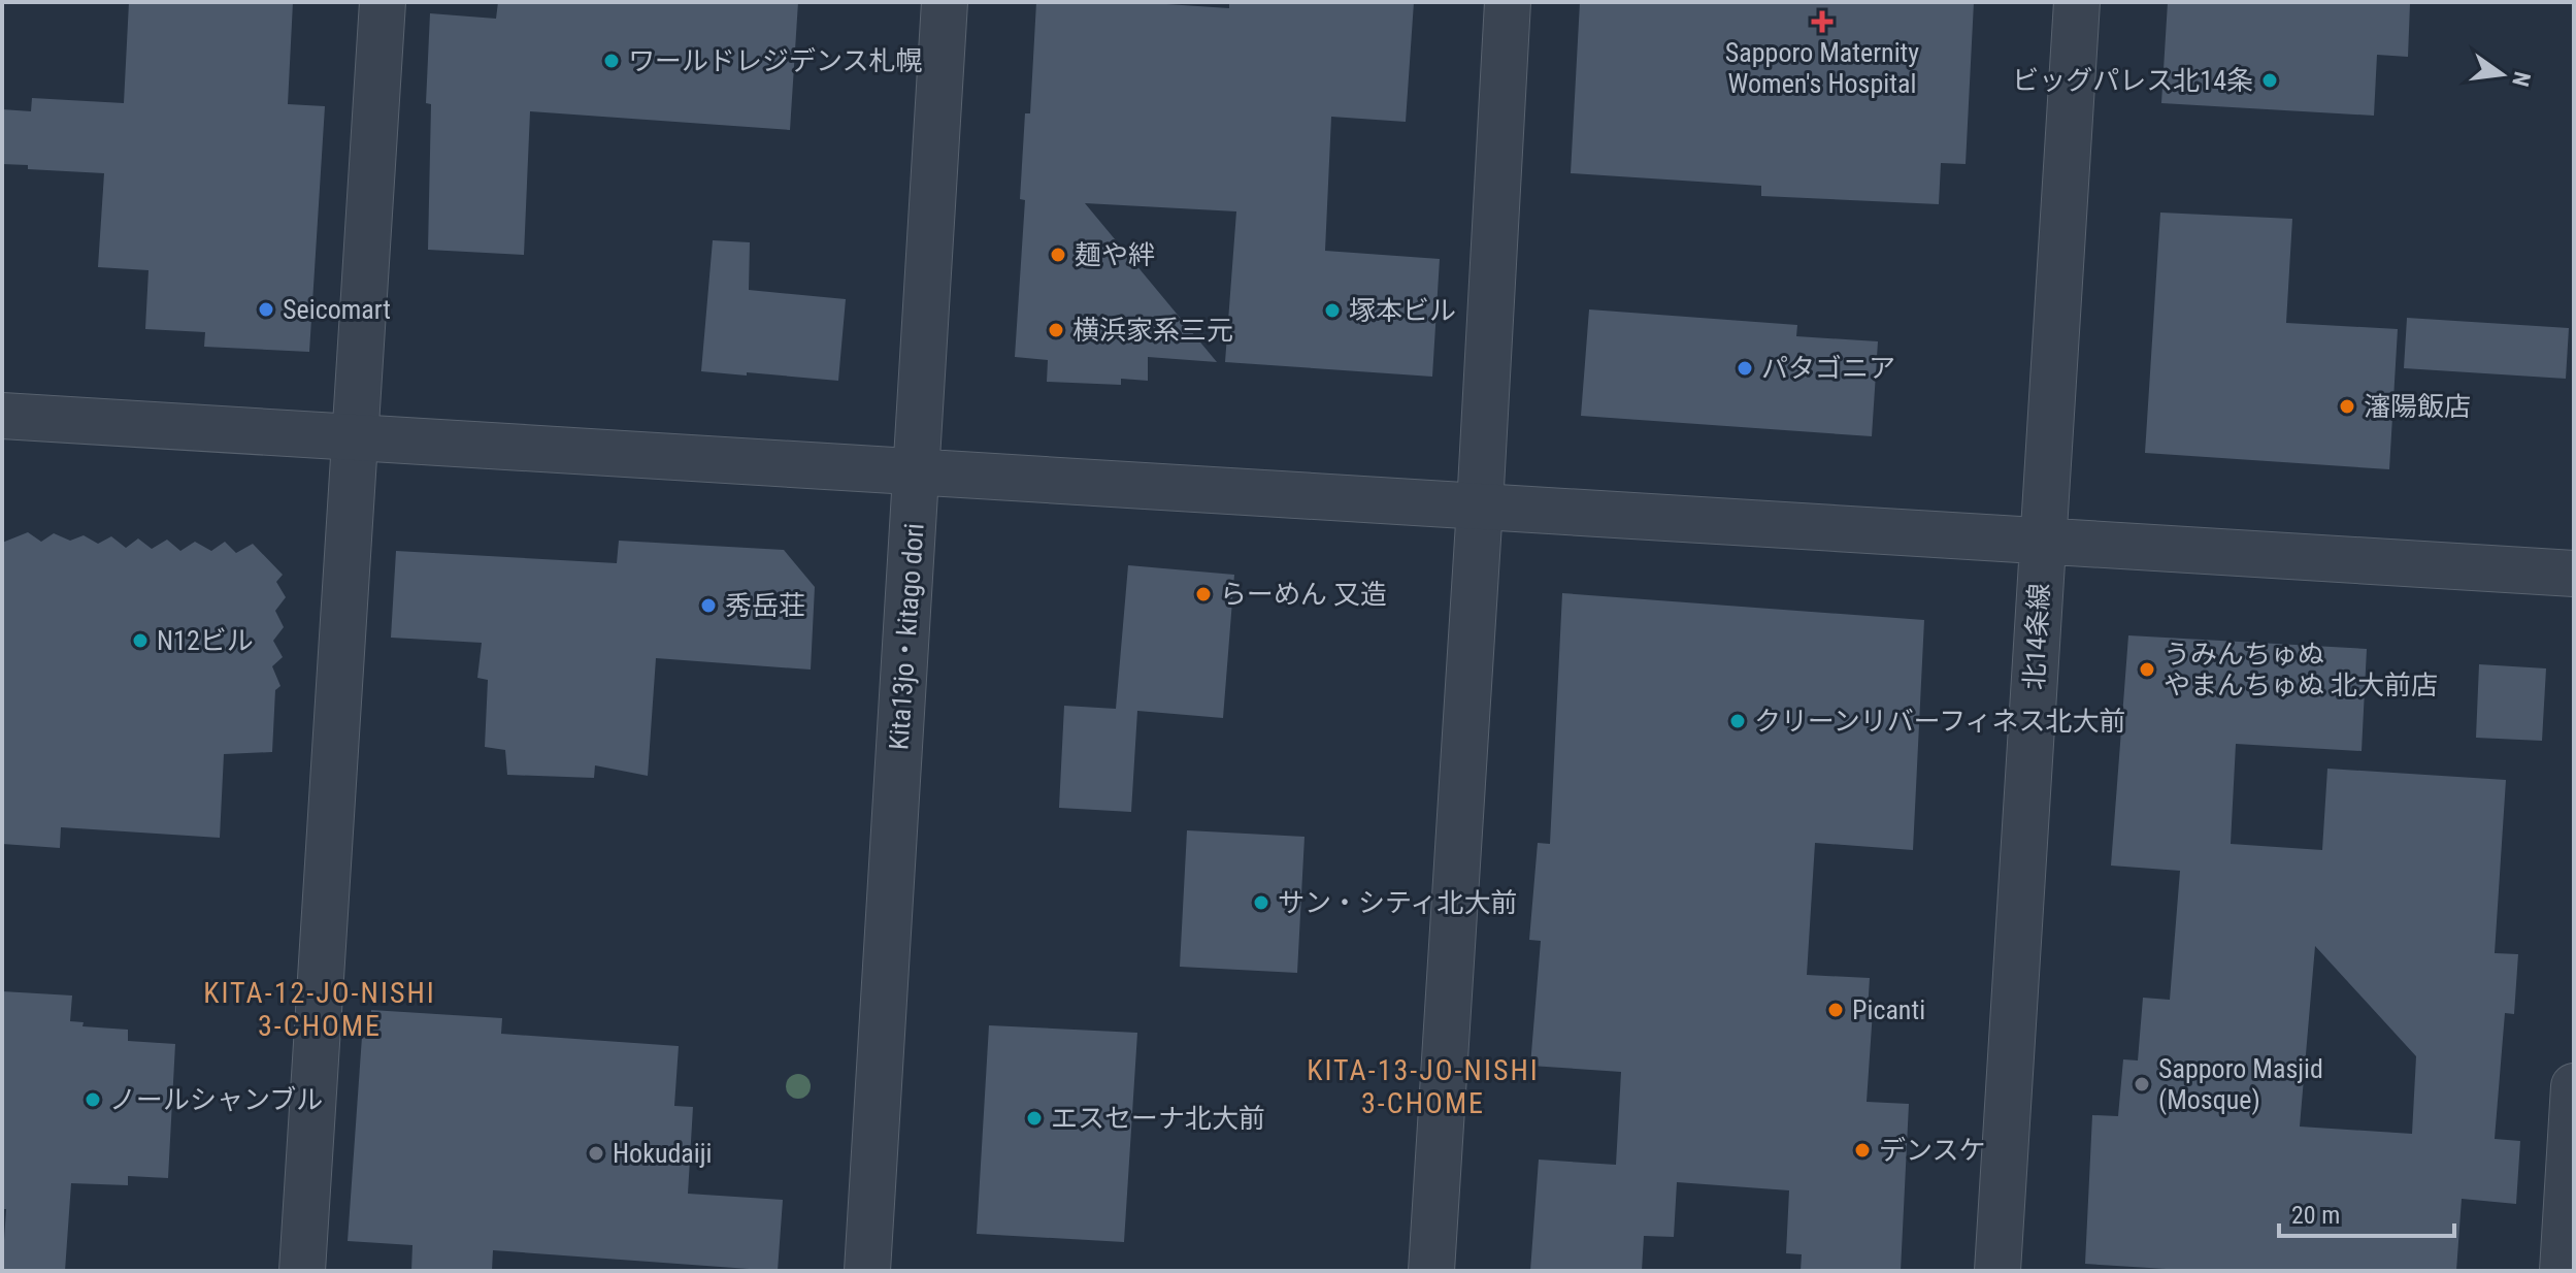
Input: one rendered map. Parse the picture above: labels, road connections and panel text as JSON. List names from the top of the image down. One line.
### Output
{"streets":{"street":["Kita13jo・kitago dori","北14条線"]},"districts":["KITA-12-JO-NISHI 3-CHOME","KITA-13-JO-NISHI 3-CHOME"],"places":{"health":["Sapporo Maternity Women's Hospital"],"other":["ワールドレジデンス札幌","ビッグパレス北14条","麺や絆","Seicomart","塚本ビル","横浜家系三元","パタゴニア","瀋陽飯店","らーめん 又造","秀岳荘","N12ビル","うみんちゅぬ やまんちゅぬ 北大前店","クリーンリバーフィネス北大前","サン・シティ北大前","Picanti","Sapporo Masjid (Mosque)","ノールシャンブル","エスセーナ北大前","デンスケ","Hokudaiji"]},"scale_bar":"20 m","north":"right"}
